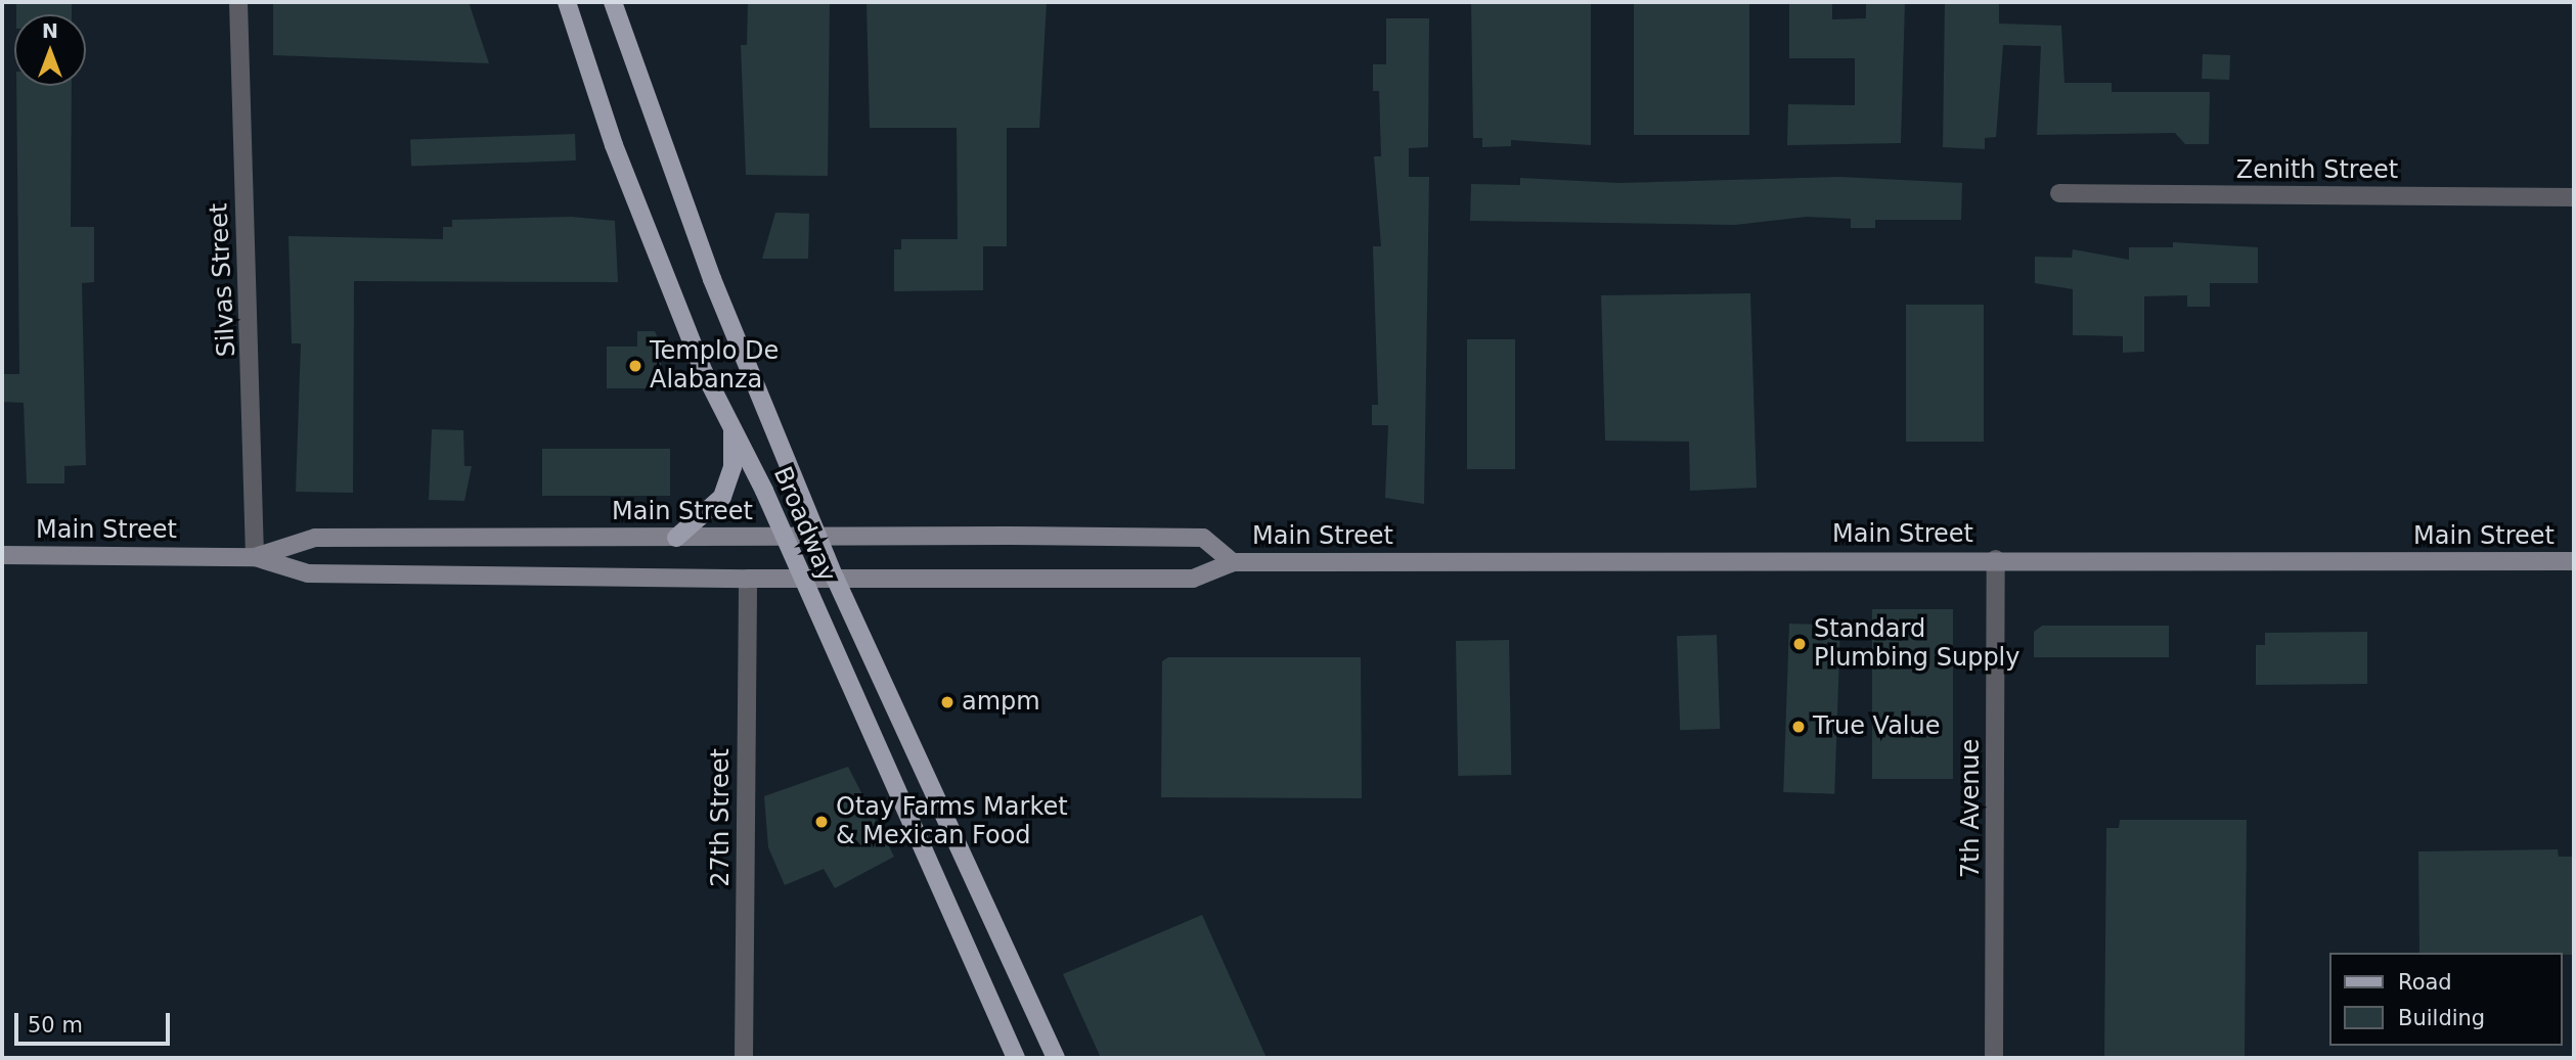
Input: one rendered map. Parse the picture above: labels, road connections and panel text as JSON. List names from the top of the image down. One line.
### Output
{"streets":{"main road":["Main Street","Broadway"],"street":["Zenith Street","Silvas Street","7th Avenue","27th Street"]},"crossings":[["Silvas Street","Main Street"],["Main Street","Broadway"],["Main Street","7th Avenue"],["Main Street","27th Street"]],"places":["Templo De Alabanza","Standard Plumbing Supply","ampm","True Value","Otay Farms Market & Mexican Food"],"legend":["Road","Building"],"scale_bar":"50 m","north":"top"}
